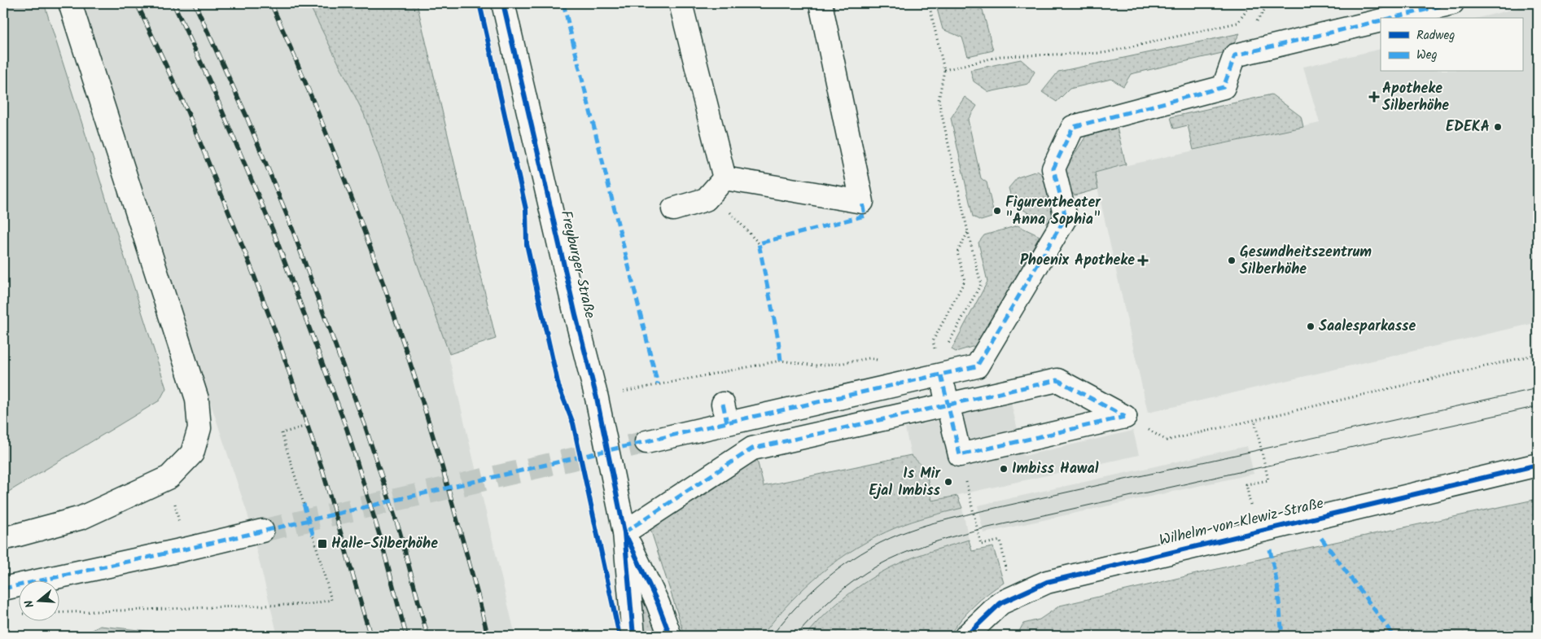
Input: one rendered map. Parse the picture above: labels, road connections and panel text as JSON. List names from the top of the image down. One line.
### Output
{"streets":{"street":["Freyburger Straße","Wilhelm-von-Klewiz-Straße"]},"places":{"health":["Apotheke Silberhöhe","Phoenix Apotheke"],"other":["EDEKA","Figurentheater \"Anna Sophia\"","Gesundheitszentrum Silberhöhe","Saalesparkasse","Imbiss Hawal","Is Mir Ejal Imbiss"],"transit":["Halle-Silberhöhe"]},"legend":["Radweg","Weg"],"north":"left"}
